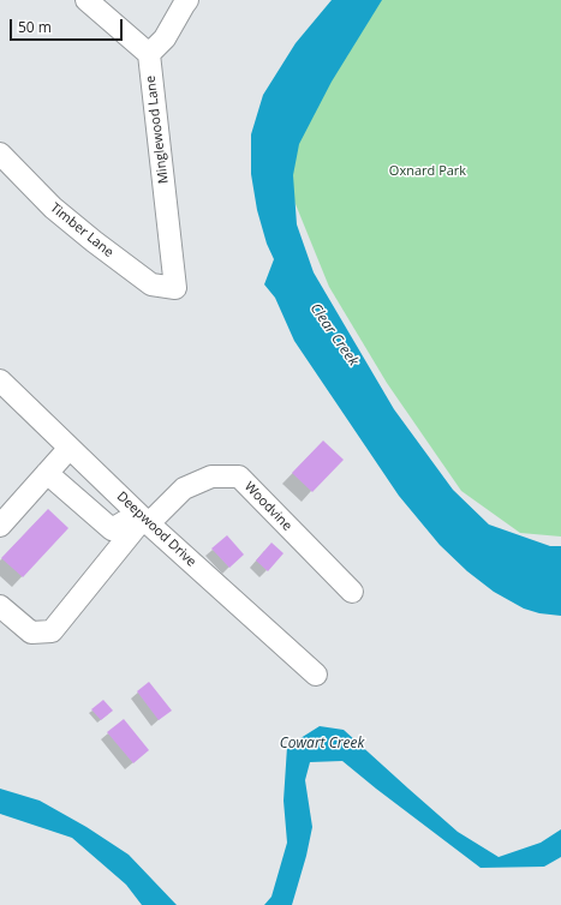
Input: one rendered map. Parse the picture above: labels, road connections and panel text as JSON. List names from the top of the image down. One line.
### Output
{"streets":{"street":["Minglewood Lane","Timber Lane","Woodvine","Deepwood Drive"]},"crossings":[["Minglewood Lane","Timber Lane"],["Woodvine","Deepwood Drive"]],"water":["Clear Creek","Cowart Creek"],"parks":["Oxnard Park"],"scale_bar":"50 m"}
